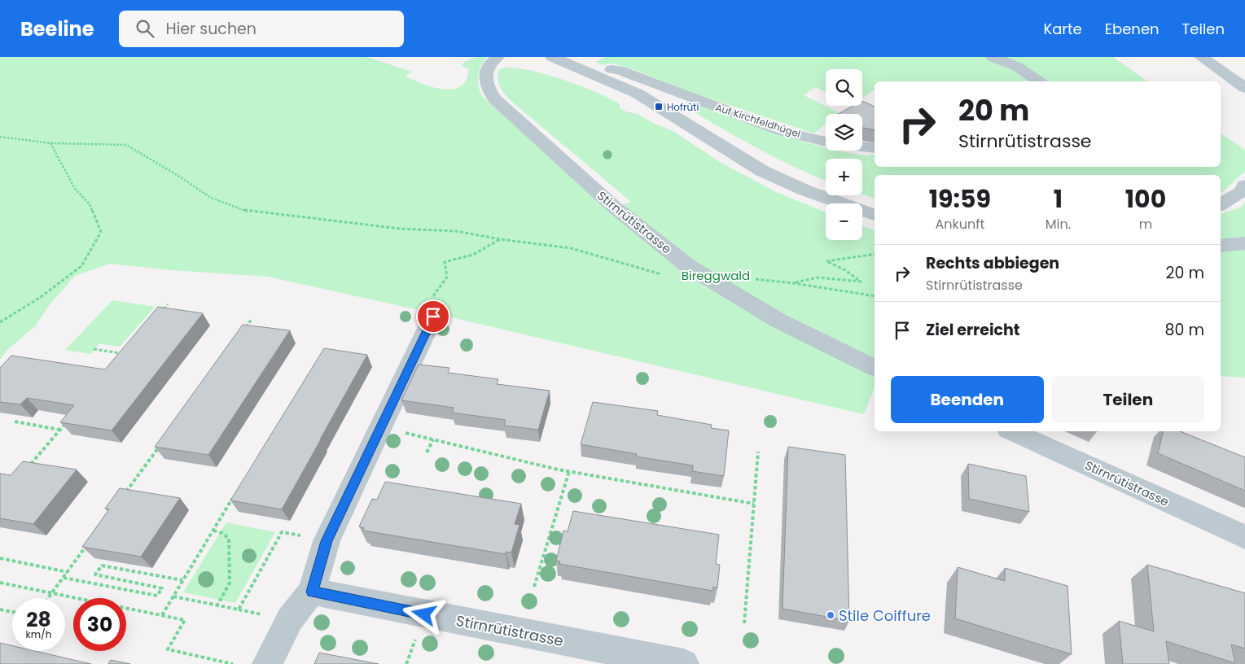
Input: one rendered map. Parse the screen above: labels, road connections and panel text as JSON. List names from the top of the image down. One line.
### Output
{"streets":{"street":["Auf Kirchfeldhügel","Stirnrütistrasse"]},"parks":["Bireggwald"],"places":{"transit":["Hofrüti"],"other":["Stile Coiffure"]},"page":{"header":"Beeline","search":"Hier suchen","nav":["Karte","Ebenen","Teilen"],"map_buttons":["+","−"],"turn":["20 m","Stirnrütistrasse"],"eta":["19:59","Ankunft","1","Min.","100","m"],"list":[{"name":"Rechts abbiegen","note":"Stirnrütistrasse","value":"20 m"},{"name":"Ziel erreicht","value":"80 m"}],"buttons":["Beenden","Teilen"],"speed":"28 km/h","limit":"30"}}
